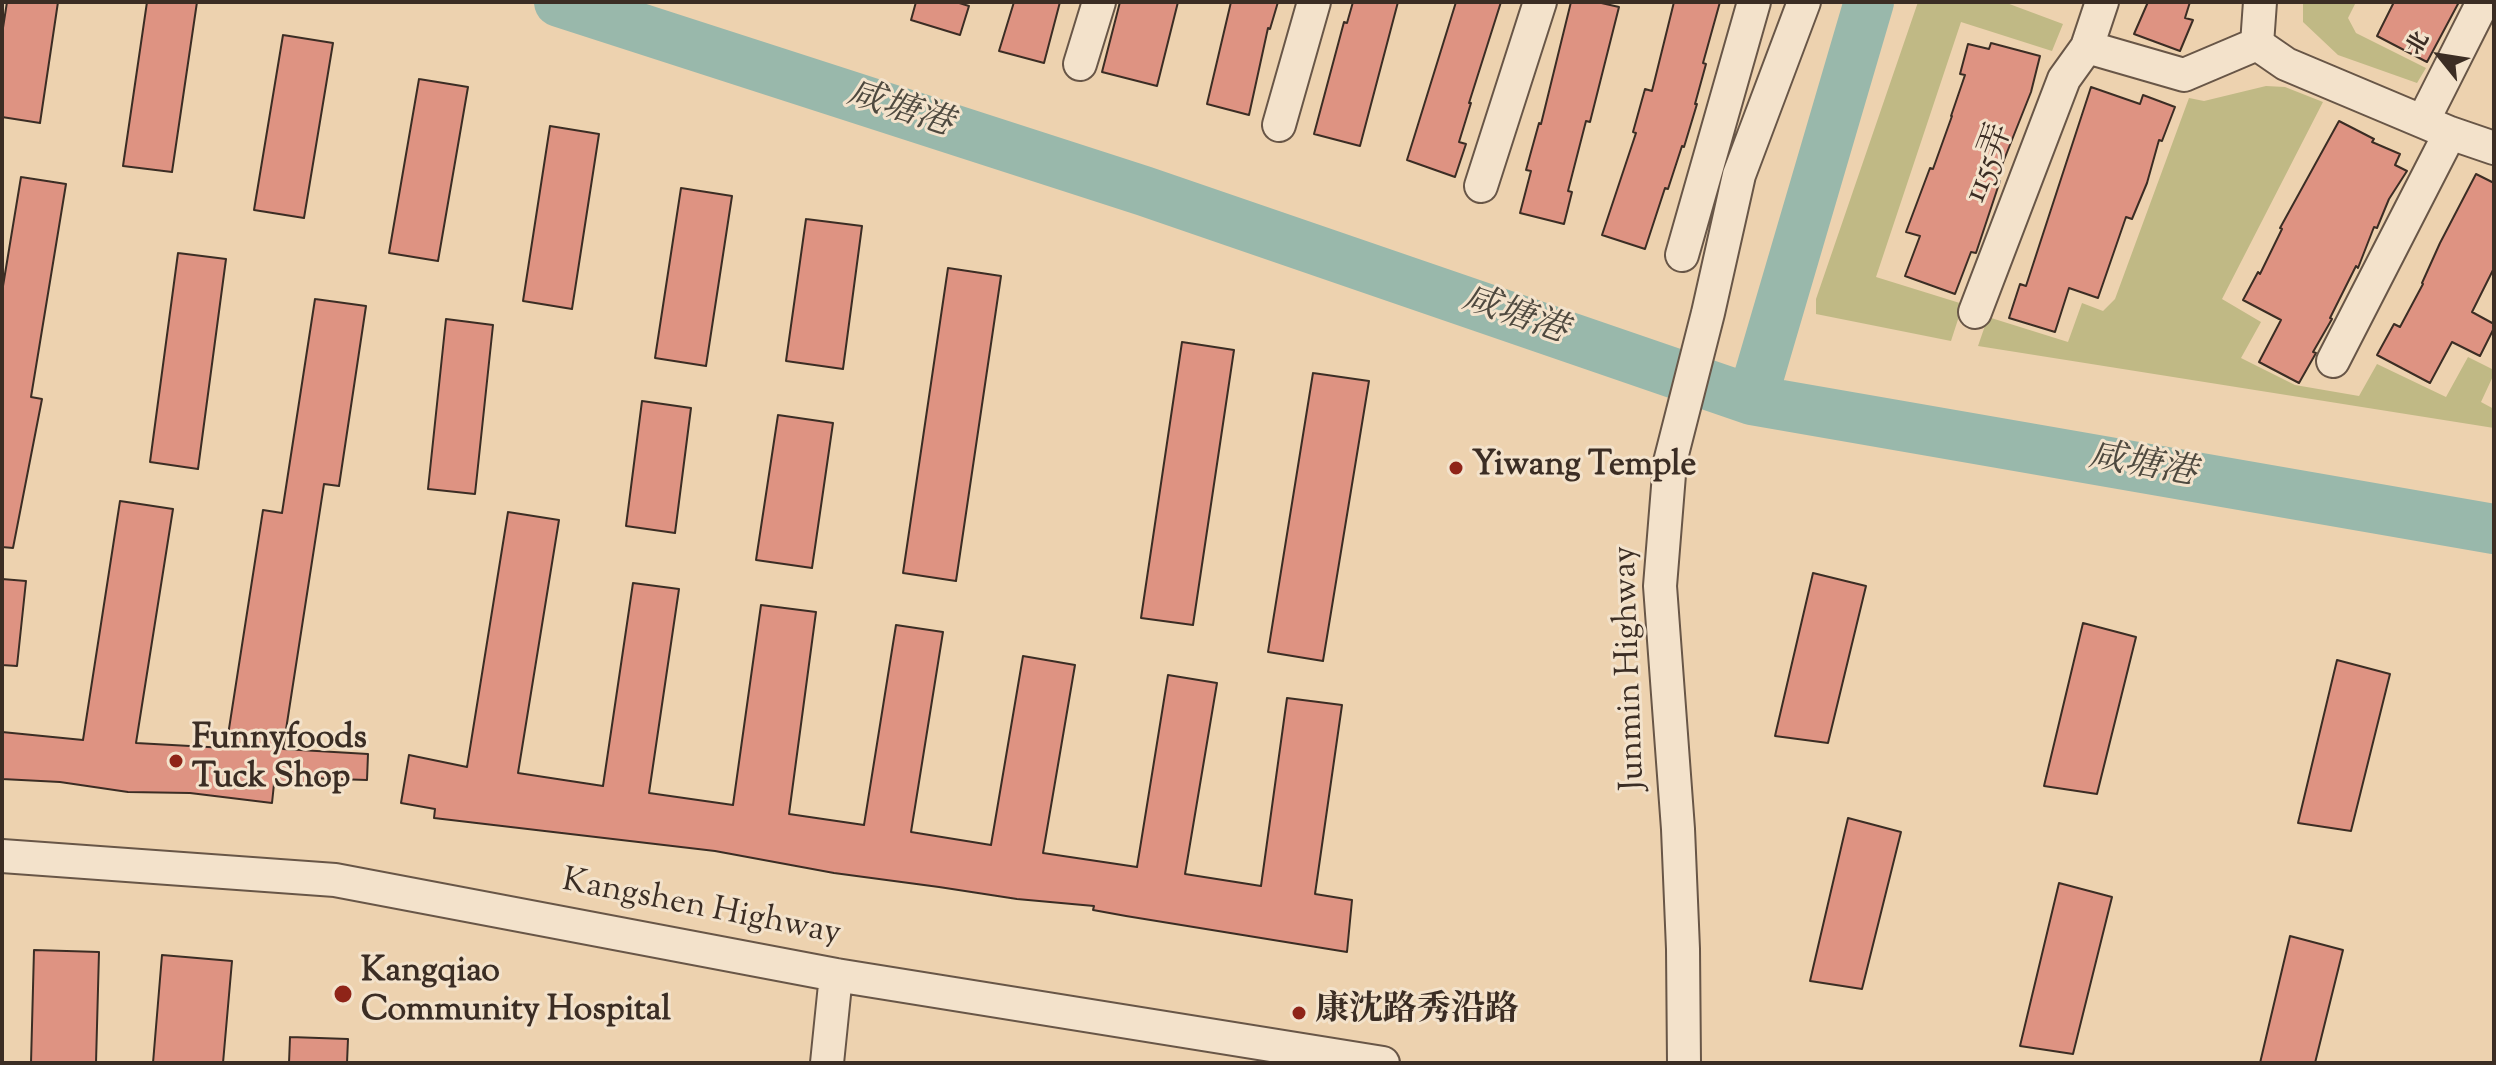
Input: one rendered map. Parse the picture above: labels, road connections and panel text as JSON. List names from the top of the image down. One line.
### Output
{"streets":{"street":["1155弄","Junmin Highway","Kangshen Highway"]},"water":["咸塘港"],"places":["Yiwang Temple","Funnyfoods Tuck Shop","Kangqiao Community Hospital","康沈路秀沿路"],"north":"top left"}
